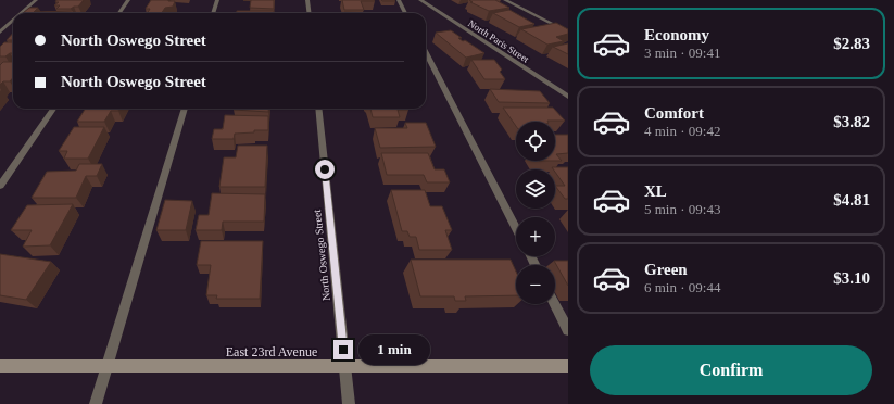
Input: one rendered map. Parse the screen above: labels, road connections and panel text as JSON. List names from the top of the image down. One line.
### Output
{"streets":{"street":["North Paris Street","North Oswego Street","East 23rd Avenue"]},"crossings":[["North Oswego Street","East 23rd Avenue"]],"page":{"list":[{"name":"Economy","note":"3 min · 09:41","value":"$2.83"},{"name":"Comfort","note":"4 min · 09:42","value":"$3.82"},{"name":"XL","note":"5 min · 09:43","value":"$4.81"},{"name":"Green","note":"6 min · 09:44","value":"$3.10"}],"banner":["North Oswego Street","North Oswego Street"],"map_buttons":["+","−"],"bubble":"1 min","buttons":"Confirm"}}
